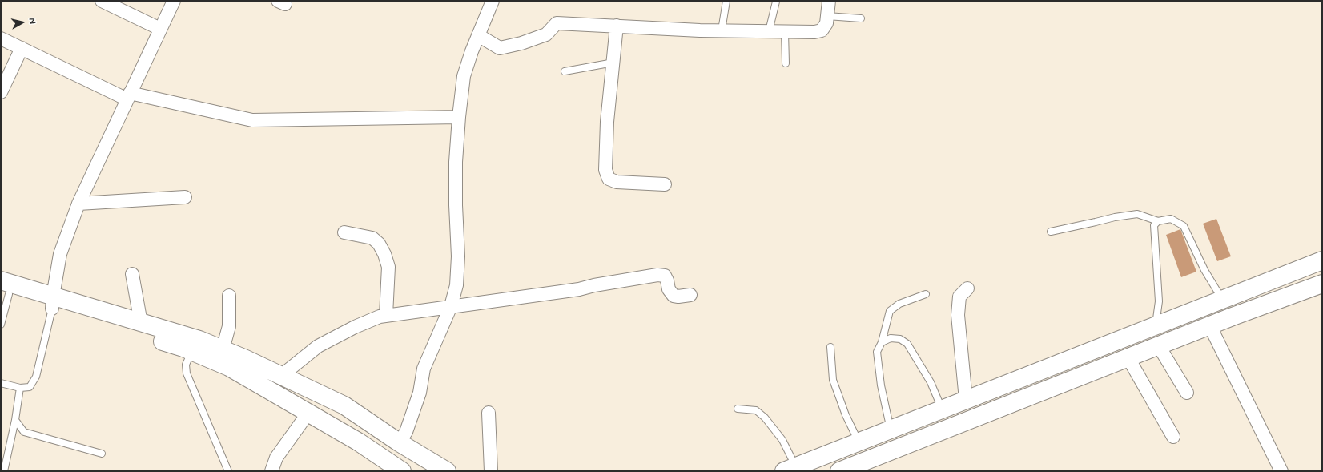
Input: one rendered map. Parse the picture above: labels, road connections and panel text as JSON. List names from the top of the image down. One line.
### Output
{"north":"right"}
